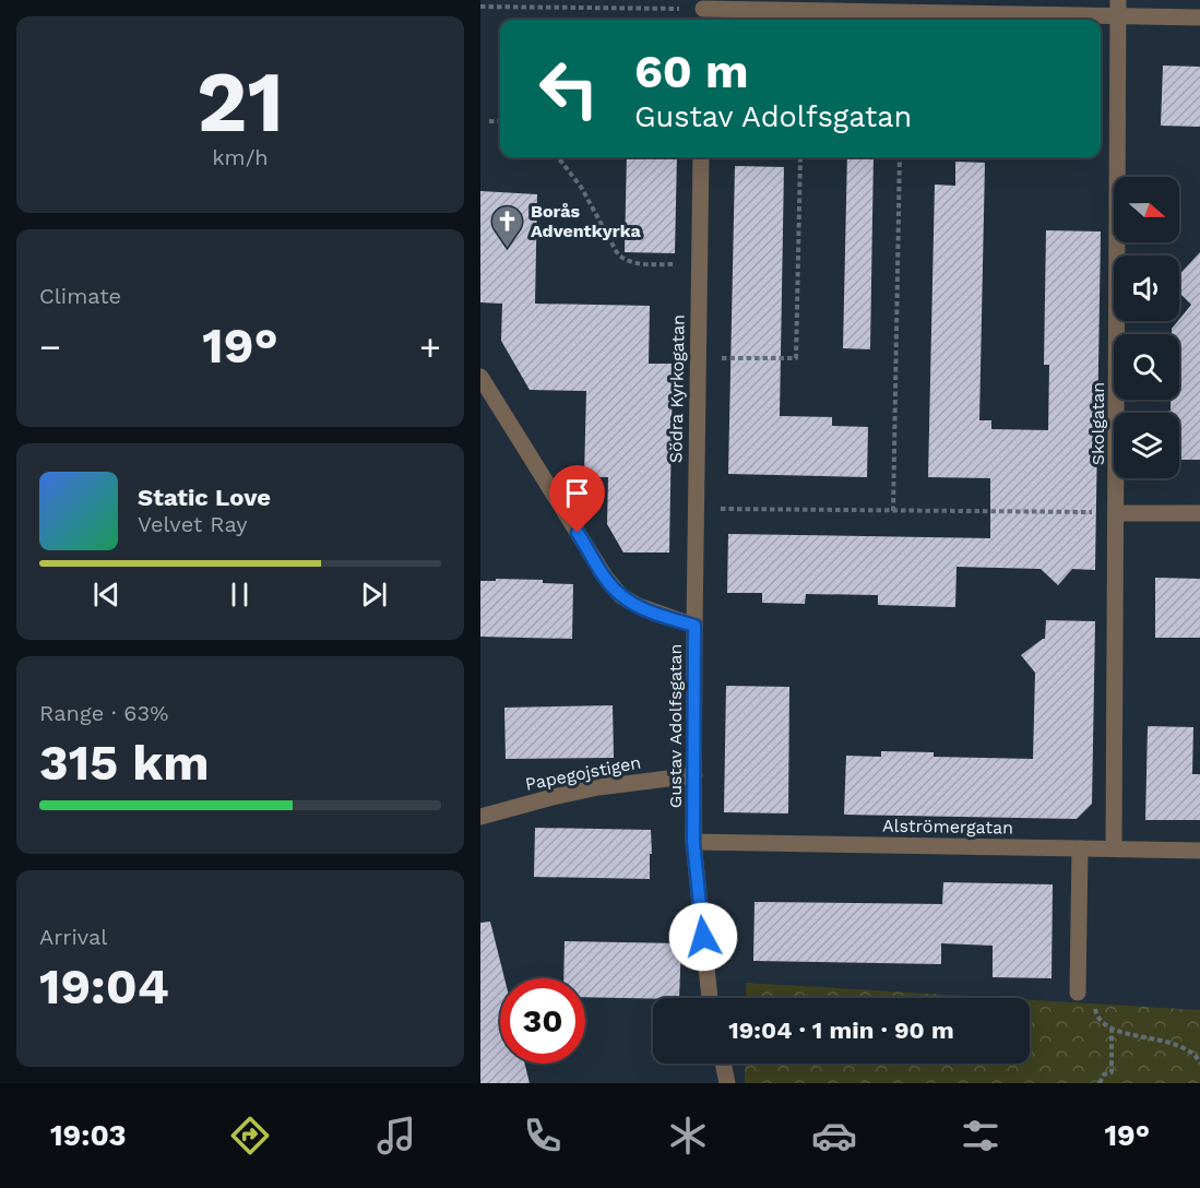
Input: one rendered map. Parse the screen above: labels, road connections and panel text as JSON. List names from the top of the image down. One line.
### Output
{"streets":{"street":["Södra Kyrkogatan","Skolgatan","Gustav Adolfsgatan","Papegojstigen","Alströmergatan"]},"crossings":[["Södra Kyrkogatan","Gustav Adolfsgatan"],["Skolgatan","Alströmergatan"],["Gustav Adolfsgatan","Papegojstigen"],["Gustav Adolfsgatan","Alströmergatan"]],"places":{"church":["Borås Adventkyrka"]},"north":"right","page":{"tile":[["21","km/h"],"Climate",["Range · 63%","315 km"],["Arrival","19:04"]],"turn":["60 m","Gustav Adolfsgatan"],"heat":["−","19°","+"],"song":["Static Love","Velvet Ray"],"limit":"30","trip":"19:04 · 1 min · 90 m","tabs":["19:03","19°"]}}
